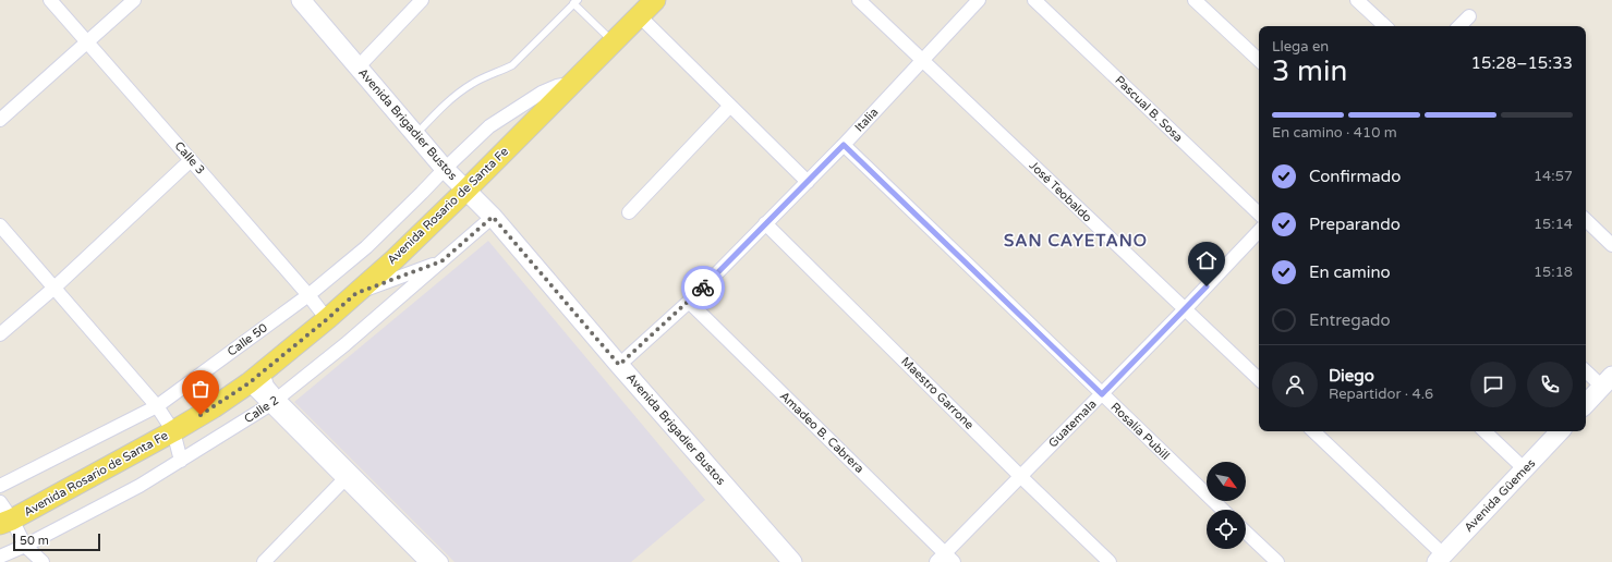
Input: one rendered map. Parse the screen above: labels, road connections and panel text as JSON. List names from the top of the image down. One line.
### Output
{"streets":{"main road":["Avenida Rosario de Santa Fe"],"street":["Pascual B. Sosa","Italia","Avenida Brigadier Bustos","Calle 3","José Teobaldo","Calle 50","Maestro Garrone","Calle 2","Guatemala","Rosalía Pubill","Amadeo B. Cabrera","Avenida Güemes"]},"crossings":[["Italia","Avenida Brigadier Bustos"],["Italia","José Teobaldo"],["Italia","Maestro Garrone"],["Italia","Rosalía Pubill"],["Italia","Amadeo B. Cabrera"],["Avenida Brigadier Bustos","Avenida Rosario de Santa Fe"],["Avenida Brigadier Bustos","Calle 50"],["Avenida Brigadier Bustos","Calle 2"],["Calle 3","Avenida Rosario de Santa Fe"],["Calle 3","Calle 50"],["José Teobaldo","Guatemala"],["Avenida Rosario de Santa Fe","Calle 50"],["Maestro Garrone","Guatemala"],["Guatemala","Rosalía Pubill"],["Guatemala","Amadeo B. Cabrera"]],"districts":["SAN CAYETANO"],"scale_bar":"50 m","north":"bottom right","page":{"heading":["3 min","Llega en","15:28–15:33"],"panel":["Diego","Repartidor · 4.6"],"bar":"En camino · 410 m","list":[["Confirmado","14:57"],["Preparando","15:14"],["En camino","15:18"],"Entregado"],"scale":"50 m"}}
